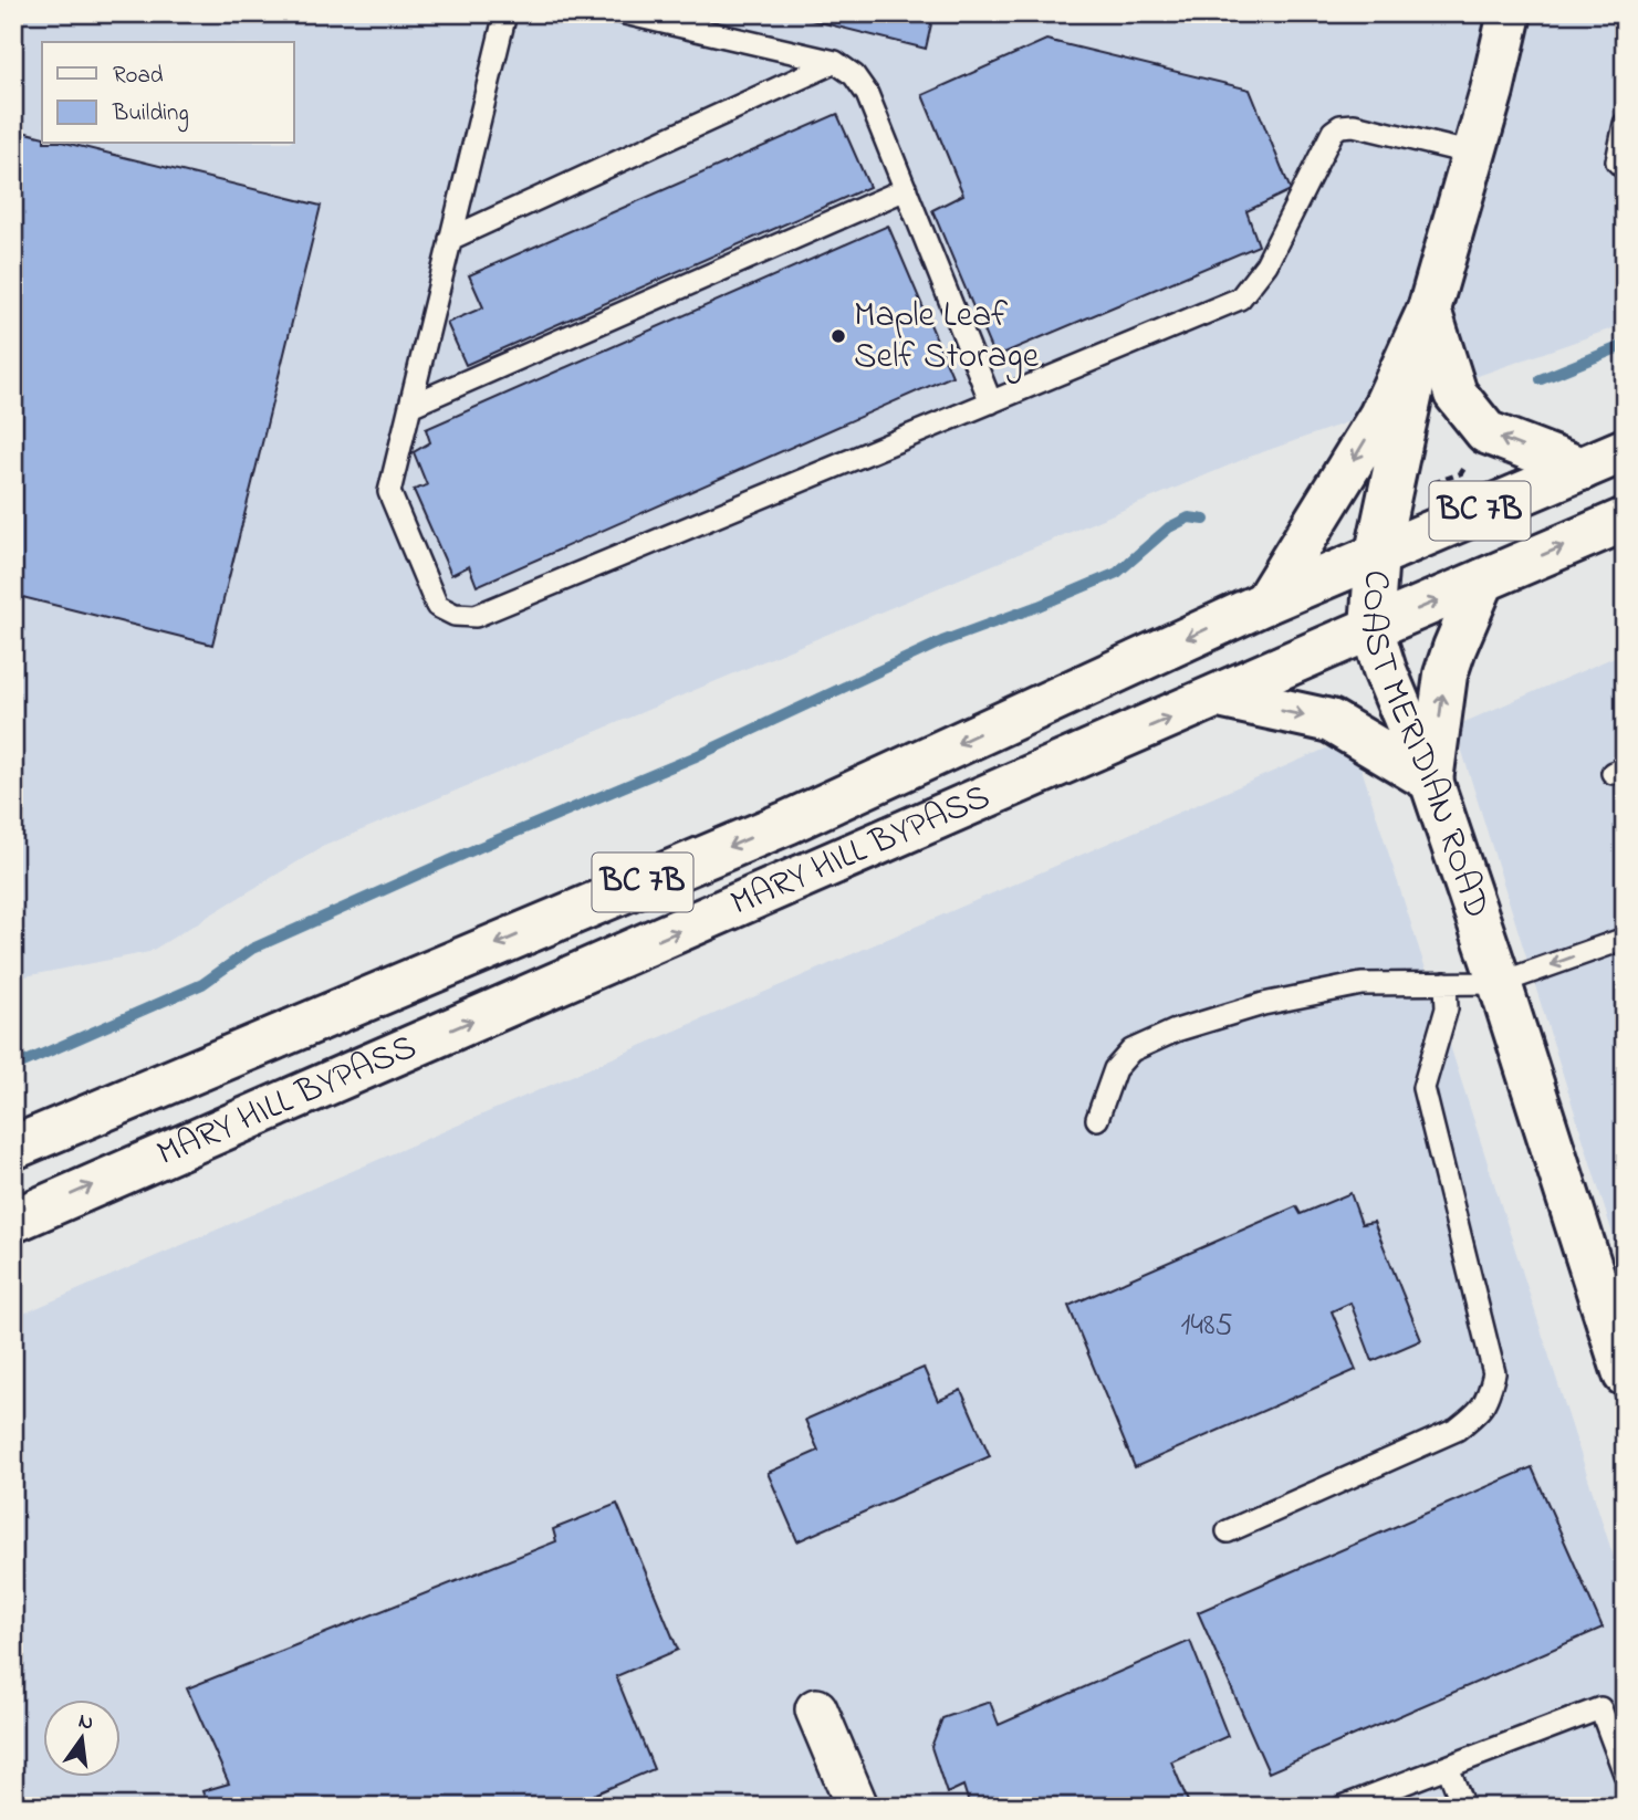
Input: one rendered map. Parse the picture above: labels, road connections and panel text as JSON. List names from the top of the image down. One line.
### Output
{"streets":{"main road":["BC 7B","COAST MERIDIAN ROAD","MARY HILL BYPASS"]},"crossings":[["COAST MERIDIAN ROAD","MARY HILL BYPASS"]],"places":["Maple Leaf Self Storage"],"house_numbers":["1485"],"legend":["Road","Building"],"north":"top"}
